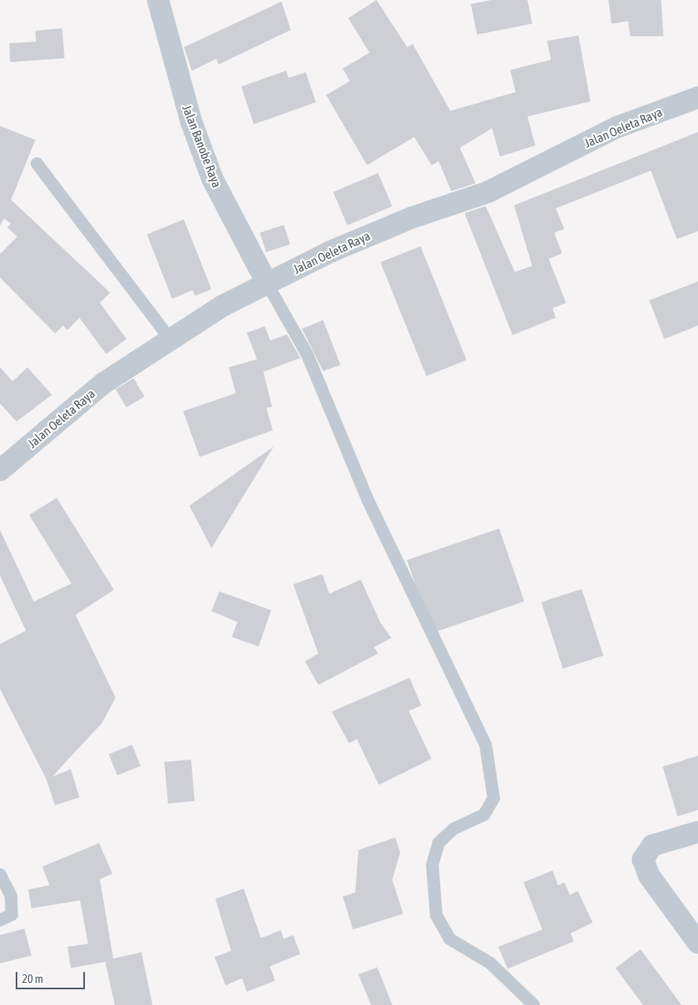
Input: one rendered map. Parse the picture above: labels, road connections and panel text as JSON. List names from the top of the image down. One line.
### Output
{"streets":{"street":["Jalan Oeleta Raya","Jalan Banobe Raya"]},"crossings":[["Jalan Oeleta Raya","Jalan Banobe Raya"]],"scale_bar":"20 m"}
